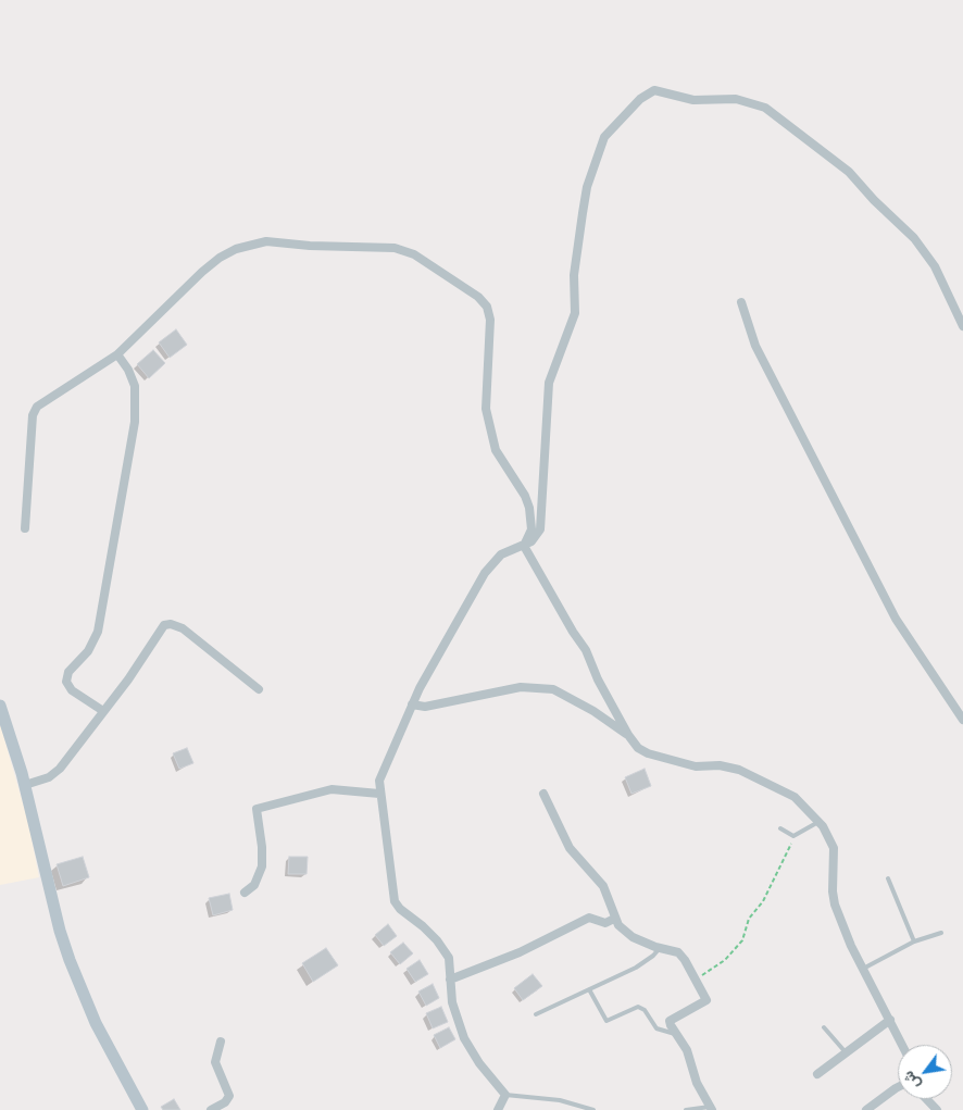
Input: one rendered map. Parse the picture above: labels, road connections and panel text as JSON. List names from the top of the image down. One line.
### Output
{"north":"bottom left"}
